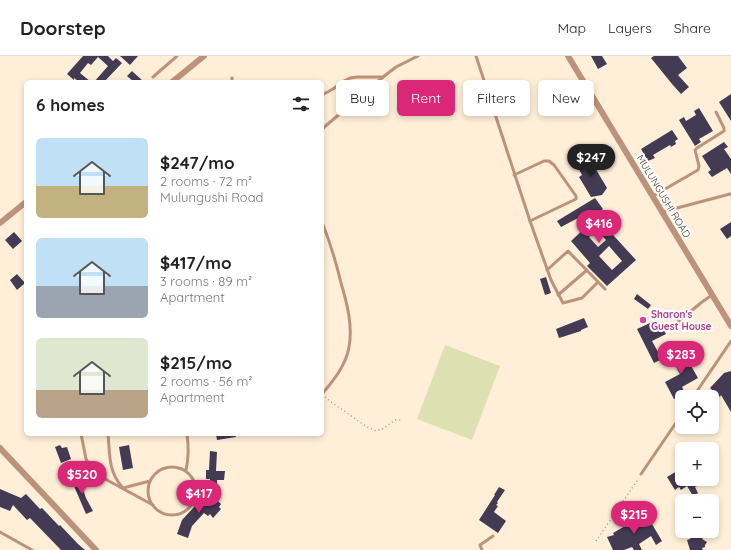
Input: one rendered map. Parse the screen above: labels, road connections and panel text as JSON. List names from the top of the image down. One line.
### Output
{"streets":{"street":["MULUNGUSHI ROAD"]},"places":["Sharon's Guest House"],"page":{"header":"Doorstep","nav":["Map","Layers","Share"],"chip":["Buy","Rent","Filters","New"],"heading":"6 homes","list":[{"name":"$247/mo","note":"2 rooms · 72 m² · Mulungushi Road"},{"name":"$417/mo","note":"3 rooms · 89 m² · Apartment"},{"name":"$215/mo","note":"2 rooms · 56 m² · Apartment"}],"price":["$247","$416","$283","$520","$417","$215"],"map_buttons":["+","−"]}}
